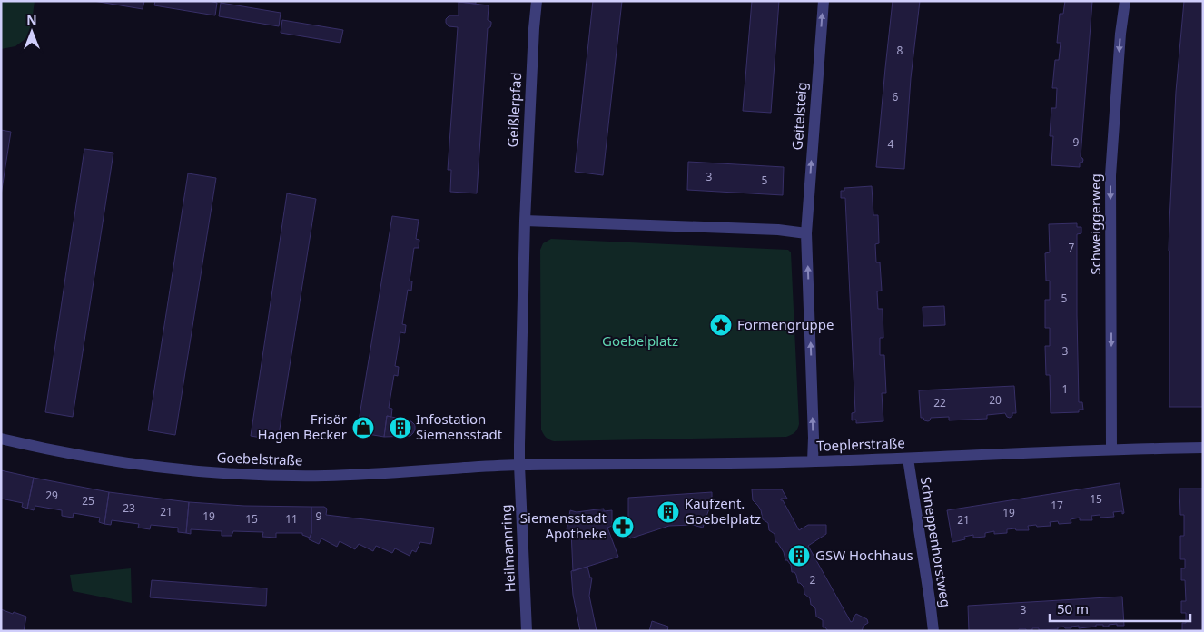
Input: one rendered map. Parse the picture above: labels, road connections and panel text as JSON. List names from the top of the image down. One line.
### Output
{"streets":{"street":["Geißlerpfad","Geitelsteig","Schweiggerweg","Toeplerstraße","Goebelstraße","Schneppenhorstweg","Heilmannring"]},"crossings":[["Schweiggerweg","Toeplerstraße"],["Toeplerstraße","Goebelstraße"],["Toeplerstraße","Schneppenhorstweg"],["Toeplerstraße","Heilmannring"],["Goebelstraße","Heilmannring"]],"one_way":["Geitelsteig","Schweiggerweg"],"parks":["Goebelplatz"],"places":{"place":["Formengruppe"],"shop":["Frisör Hagen Becker"],"building":["Infostation Siemensstadt","Kaufzent. Goebelplatz","GSW Hochhaus"],"pharmacy":["Siemensstadt Apotheke"]},"house_numbers":["8","6","9","4","3","5","7","5","3","1","20","22","29","15","25","17","23","21","19","19","9","15","11","21","2","3"],"scale_bar":"50 m","north":"top"}
